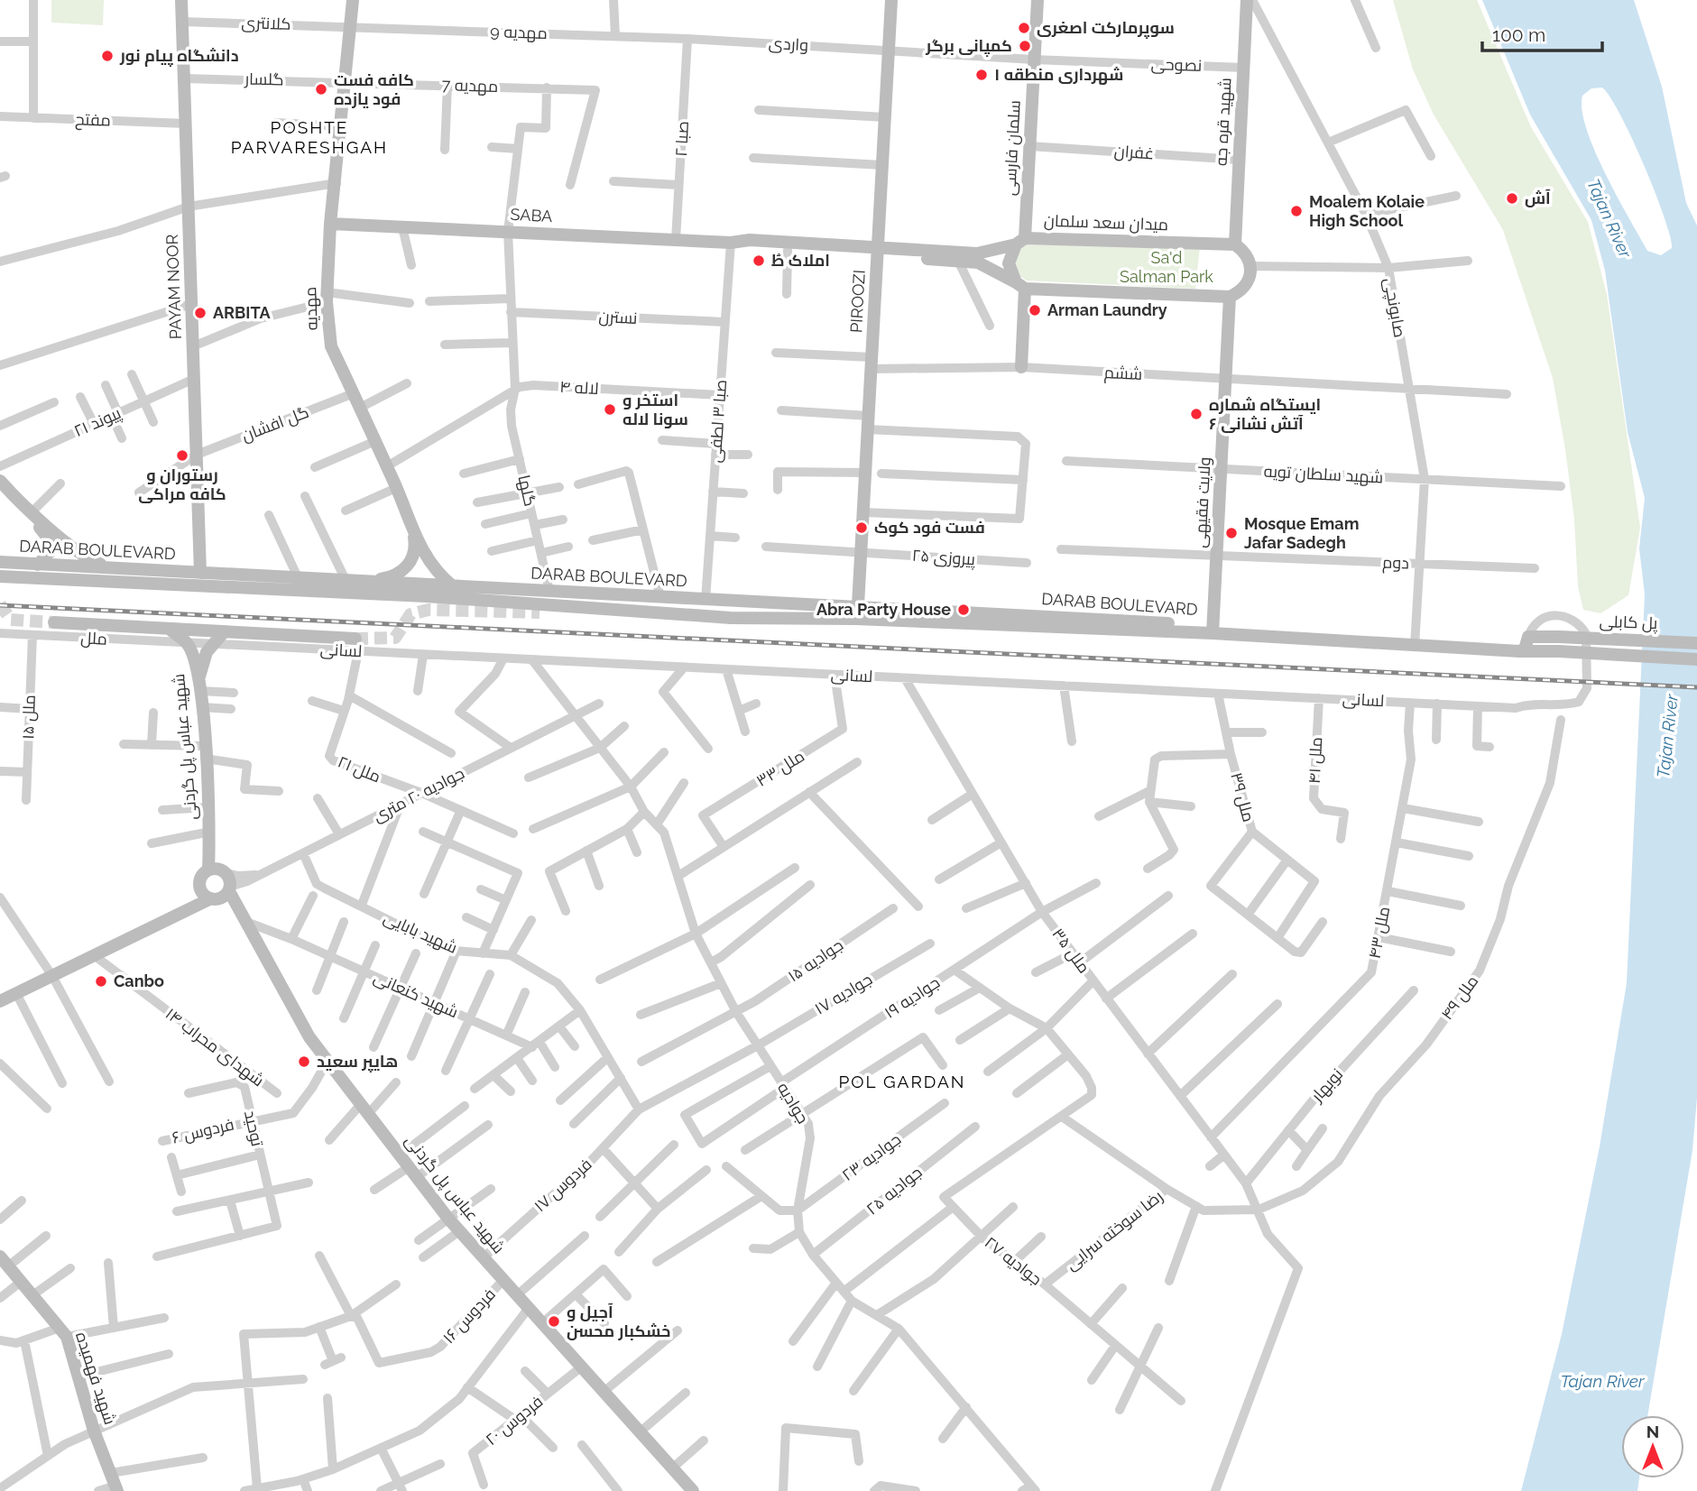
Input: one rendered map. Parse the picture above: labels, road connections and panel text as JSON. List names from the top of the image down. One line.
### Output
{"streets":{"street":["کلانتری","مهدیه 9","واردی","نصوحی","گلسار","مهدیه 7","مفتح","شهید قره جه","صبا ۲","سلمان فارسی","غفران","SABA","میدان سعد سلمان","PAYAM NOOR","PIROOZI","صابونچی","مهدیه","نسترن","ششم","لاله ۴","صبا ۳ لطفی","پیوند ۲۱","گل افشان","شهید سلطان تویه","گلها","ولایت فقیهی","DARAB BOULEVARD","پیروزی ۲۵","دوم","پل کابلی","ملل","لسانی","ملل ۱۵","شهید عباس پل گردنی","ملل ۴۱","ملل ۳۳","ملل ۲۱","جوادیه ۲۰ متری","ملل ۳۹","شهید بابایی","ملل ۴۳","ملل ۳۵","جوادیه ۱۵","جوادیه ۱۷","شهید کنعانی","جوادیه ۱۹","ملل ۴۹","شهدای محراب ۱۴","نوبهار","جوادیه","توحید","فردوس ۶","جوادیه ۲۳","فردوس ۱۷","جوادیه ۲۵","رضا سوخته سرایی","جوادیه ۲۷","فردوس ۱۶","شهید فهمیده","فردوس ۲۰"]},"crossings":[["کلانتری","مهدیه 9"],["کلانتری","PAYAM NOOR"],["کلانتری","مهدیه"],["مهدیه 9","واردی"],["مهدیه 9","صبا ۲"],["مهدیه 9","مهدیه"],["واردی","نصوحی"],["واردی","صبا ۲"],["واردی","PIROOZI"],["نصوحی","شهید قره جه"],["نصوحی","سلمان فارسی"],["گلسار","مهدیه 7"],["گلسار","PAYAM NOOR"],["گلسار","مهدیه"],["مهدیه 7","مهدیه"],["مهدیه 7","گلها"],["مفتح","PAYAM NOOR"],["شهید قره جه","غفران"],["شهید قره جه","میدان سعد سلمان"],["صبا ۲","SABA"],["سلمان فارسی","غفران"],["سلمان فارسی","SABA"],["سلمان فارسی","میدان سعد سلمان"],["SABA","میدان سعد سلمان"],["SABA","PIROOZI"],["SABA","مهدیه"],["SABA","صبا ۳ لطفی"],["SABA","گلها"],["PAYAM NOOR","پیوند ۲۱"],["PAYAM NOOR","گل افشان"],["PAYAM NOOR","DARAB BOULEVARD"],["PIROOZI","ششم"],["PIROOZI","DARAB BOULEVARD"],["PIROOZI","پیروزی ۲۵"],["صابونچی","ششم"],["صابونچی","شهید سلطان تویه"],["صابونچی","DARAB BOULEVARD"],["صابونچی","دوم"],["مهدیه","گل افشان"],["مهدیه","DARAB BOULEVARD"],["نسترن","صبا ۳ لطفی"],["نسترن","گلها"],["ششم","ولایت فقیهی"],["لاله ۴","صبا ۳ لطفی"],["لاله ۴","گلها"],["صبا ۳ لطفی","DARAB BOULEVARD"],["شهید سلطان تویه","ولایت فقیهی"],["گلها","DARAB BOULEVARD"],["ولایت فقیهی","DARAB BOULEVARD"],["ولایت فقیهی","دوم"],["DARAB BOULEVARD","پل کابلی"],["پل کابلی","لسانی"],["ملل","لسانی"],["ملل","ملل ۱۵"],["ملل","شهید عباس پل گردنی"],["لسانی","شهید عباس پل گردنی"],["لسانی","ملل ۴۱"],["لسانی","ملل ۳۳"],["لسانی","ملل ۲۱"],["لسانی","ملل ۳۹"],["لسانی","ملل ۴۳"],["لسانی","ملل ۳۵"],["لسانی","جوادیه"],["شهید عباس پل گردنی","جوادیه ۲۰ متری"],["شهید عباس پل گردنی","شهید کنعانی"],["شهید عباس پل گردنی","فردوس ۶"],["شهید عباس پل گردنی","فردوس ۱۷"],["شهید عباس پل گردنی","فردوس ۱۶"],["شهید عباس پل گردنی","فردوس ۲۰"],["ملل ۲۱","جوادیه ۲۰ متری"],["جوادیه ۲۰ متری","شهید بابایی"],["جوادیه ۲۰ متری","جوادیه"],["شهید بابایی","جوادیه ۱۷"],["شهید بابایی","فردوس ۱۷"],["ملل ۴۳","ملل ۳۵"],["ملل ۳۵","جوادیه ۱۹"],["ملل ۳۵","ملل ۴۹"],["ملل ۳۵","نوبهار"],["ملل ۳۵","رضا سوخته سرایی"],["جوادیه ۱۵","جوادیه"],["جوادیه ۱۷","جوادیه"],["جوادیه ۱۷","فردوس ۱۷"],["جوادیه ۱۹","جوادیه"],["ملل ۴۹","رضا سوخته سرایی"],["جوادیه","جوادیه ۲۳"],["جوادیه","جوادیه ۲۵"],["توحید","فردوس ۶"],["رضا سوخته سرایی","جوادیه ۲۷"]],"districts":["POSHTE PARVARESHGAH","POL GARDAN"],"water":["Tajan River"],"parks":["Sa'd Salman Park"],"places":["سوپرمارکت اصغری","کمپانی برگر","دانشگاه پیام نور","شهرداری منطقه ۱","کافه فست فود یازده","آش","Moalem Kolaie High School","املاک طُ","Arman Laundry","ARBITA","استخر و سونا لاله","ایستگاه شماره ۶ آتش نشانی","رستوران و کافه مراکی","فست فود کوک","Mosque Emam Jafar Sadegh","Abra Party House","Canbo","هایپر سعید","آجیل و خشکبار محسن"],"scale_bar":"100 m","north":"top"}
